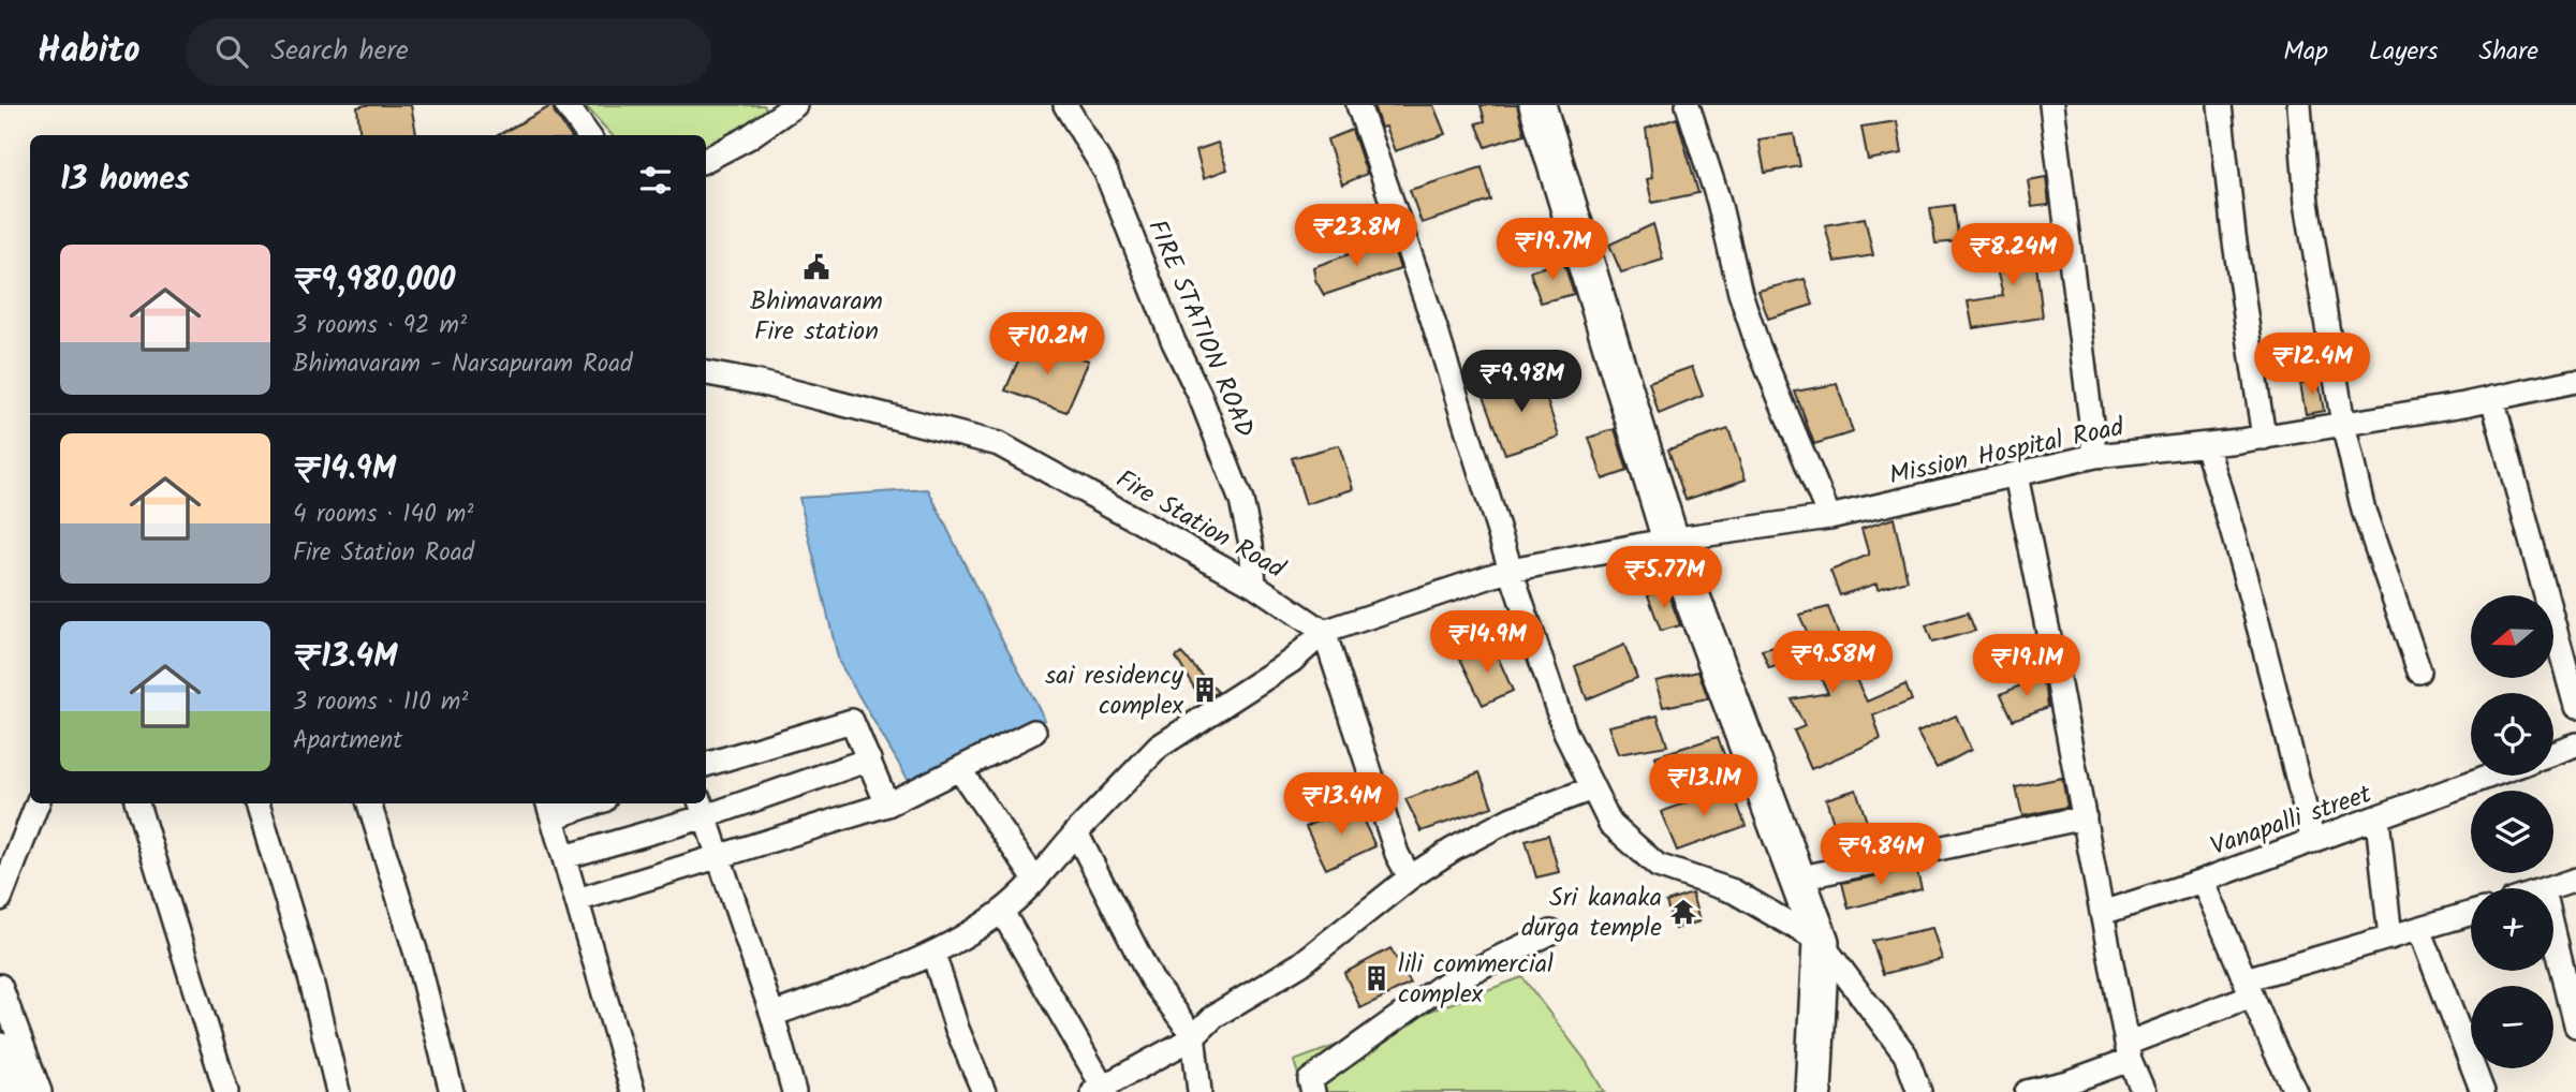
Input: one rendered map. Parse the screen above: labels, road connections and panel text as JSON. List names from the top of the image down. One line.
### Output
{"streets":{"street":["FIRE STATION ROAD","Mission Hospital Road","Fire Station Road","Vanapalli street"]},"crossings":[["FIRE STATION ROAD","Fire Station Road"]],"places":{"public building":["Bhimavaram Fire station"],"building":["sai residency complex","lili commercial complex"],"temple":["Sri kanaka durga temple"]},"north":"left","page":{"header":"Habito","search":"Search here","nav":["Map","Layers","Share"],"heading":"13 homes","price":["₹23.8M","₹19.7M","₹8.24M","₹10.2M","₹12.4M","₹9.98M","₹5.77M","₹14.9M","₹9.58M","₹19.1M","₹13.1M","₹13.4M","₹9.84M"],"list":[{"name":"₹9,980,000","note":"3 rooms · 92 m² · Bhimavaram - Narsapuram Road"},{"name":"₹14.9M","note":"4 rooms · 140 m² · Fire Station Road"},{"name":"₹13.4M","note":"3 rooms · 110 m² · Apartment"}],"map_buttons":["+","−"]}}
